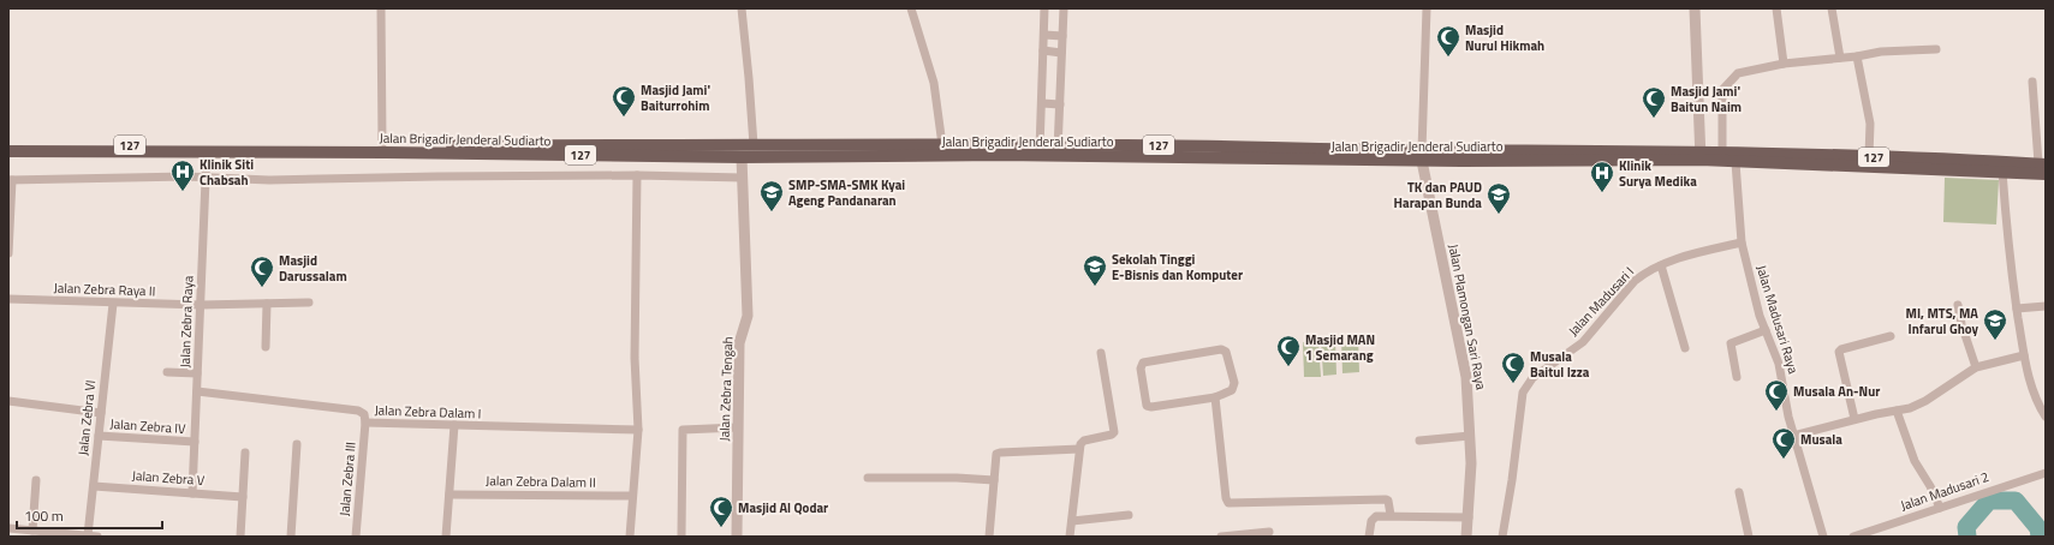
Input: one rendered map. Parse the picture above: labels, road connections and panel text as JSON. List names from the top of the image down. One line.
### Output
{"streets":{"main road":["Jalan Brigadir Jenderal Sudiarto","127"],"street":["Jalan Zebra Raya II","Jalan Madusari I","Jalan Plamongan Sari Raya","Jalan Madusari Raya","Jalan Zebra Raya","Jalan Zebra Tengah","Jalan Zebra Dalam I","Jalan Zebra VI","Jalan Zebra IV","Jalan Zebra V","Jalan Zebra III","Jalan Zebra Dalam II","Jalan Madusari 2"]},"crossings":[["Jalan Brigadir Jenderal Sudiarto","Jalan Plamongan Sari Raya"],["Jalan Brigadir Jenderal Sudiarto","Jalan Madusari Raya"],["Jalan Brigadir Jenderal Sudiarto","Jalan Zebra Raya"],["Jalan Brigadir Jenderal Sudiarto","Jalan Zebra Tengah"],["Jalan Zebra Raya II","Jalan Zebra Raya"],["Jalan Zebra Raya II","Jalan Zebra VI"],["Jalan Madusari I","Jalan Madusari Raya"],["Jalan Zebra Raya","Jalan Zebra Dalam I"],["Jalan Zebra Raya","Jalan Zebra IV"],["Jalan Zebra Raya","Jalan Zebra V"],["Jalan Zebra Dalam I","Jalan Zebra III"],["Jalan Zebra VI","Jalan Zebra IV"],["Jalan Zebra VI","Jalan Zebra V"]],"places":{"mosque":["Masjid Nurul Hikmah","Masjid Jami' Baiturrohim","Masjid Jami' Baitun Naim","Masjid Darussalam","Masjid MAN 1 Semarang","Musala Baitul Izza","Musala An-Nur","Musala","Masjid Al Qodar"],"hospital":["Klinik Siti Chabsah","Klinik Surya Medika"],"school or university":["SMP-SMA-SMK Kyai Ageng Pandanaran","TK dan PAUD Harapan Bunda","Sekolah Tinggi E-Bisnis dan Komputer","MI, MTS, MA Infarul Ghoy"]},"scale_bar":"100 m"}
